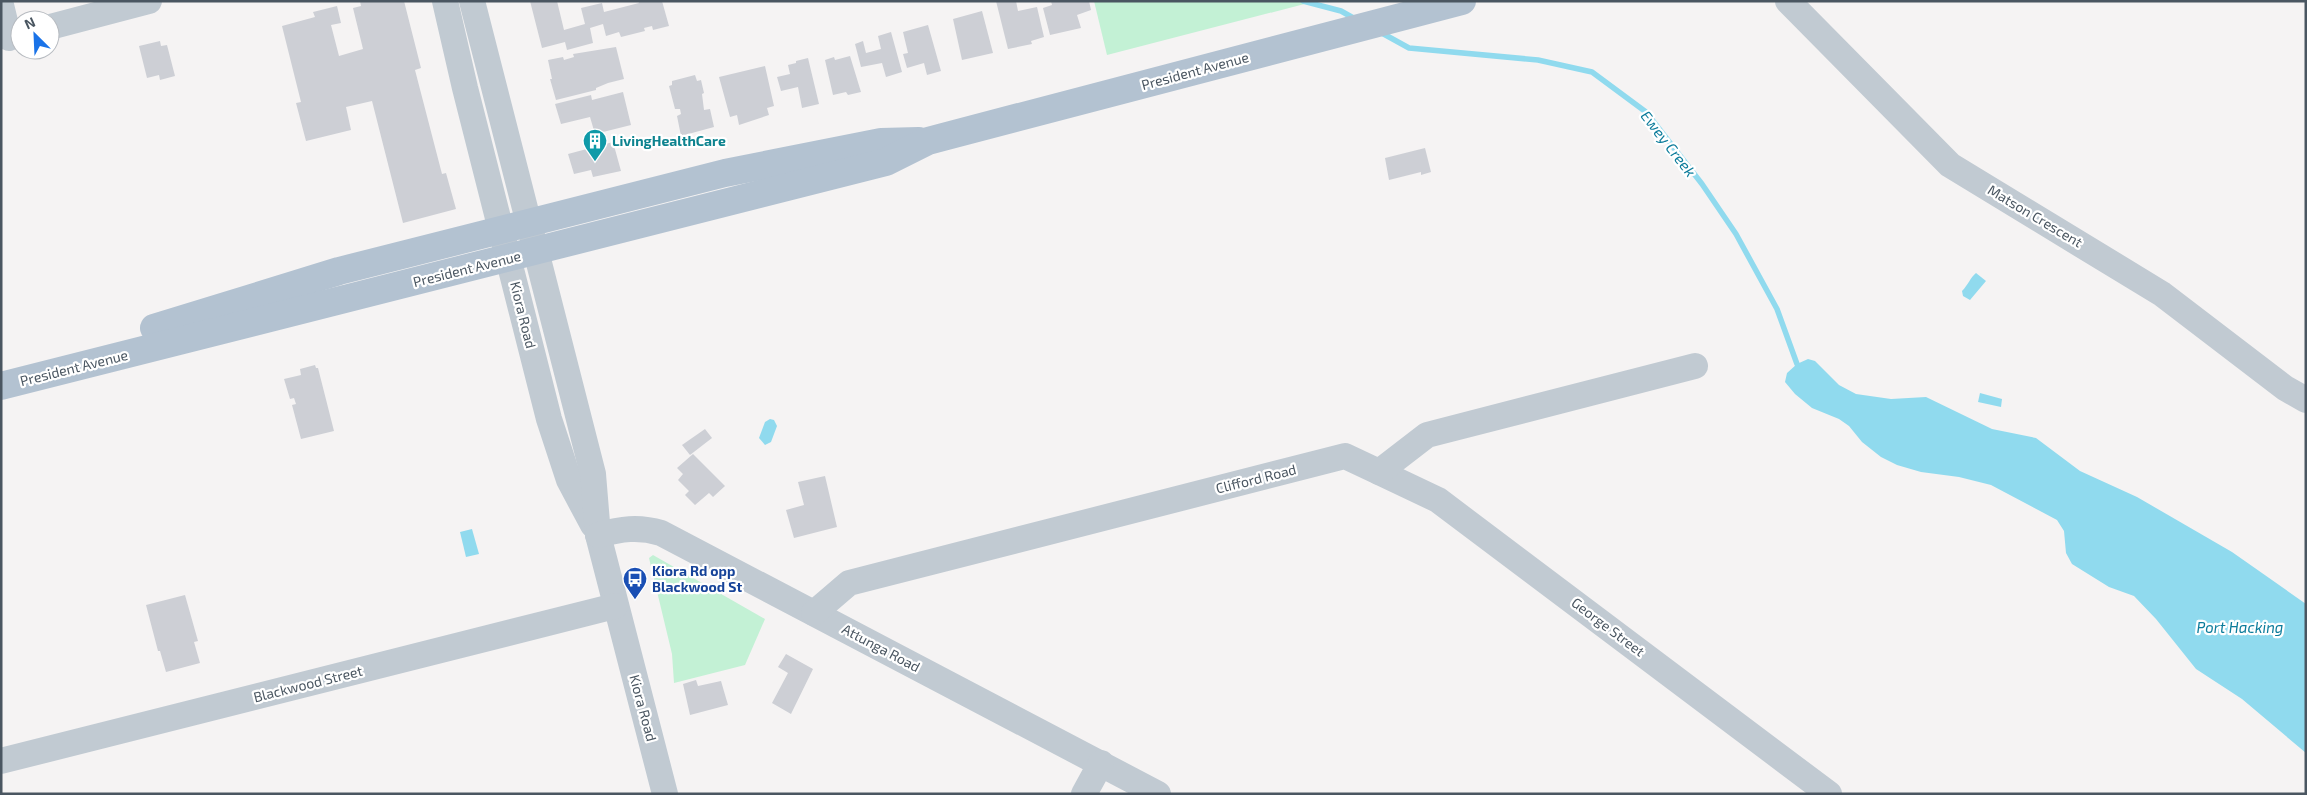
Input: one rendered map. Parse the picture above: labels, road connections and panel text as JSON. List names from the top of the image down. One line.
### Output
{"streets":{"main road":["President Avenue"],"street":["Matson Crescent","Kiora Road","Clifford Road","George Street","Attunga Road","Blackwood Street"]},"crossings":[["President Avenue","Kiora Road"],["Kiora Road","Attunga Road"],["Kiora Road","Blackwood Street"],["Clifford Road","George Street"],["Clifford Road","Attunga Road"]],"water":["Ewey Creek","Port Hacking"],"places":{"building":["LivingHealthCare"],"bus stop":["Kiora Rd opp Blackwood St"]},"north":"top left"}
